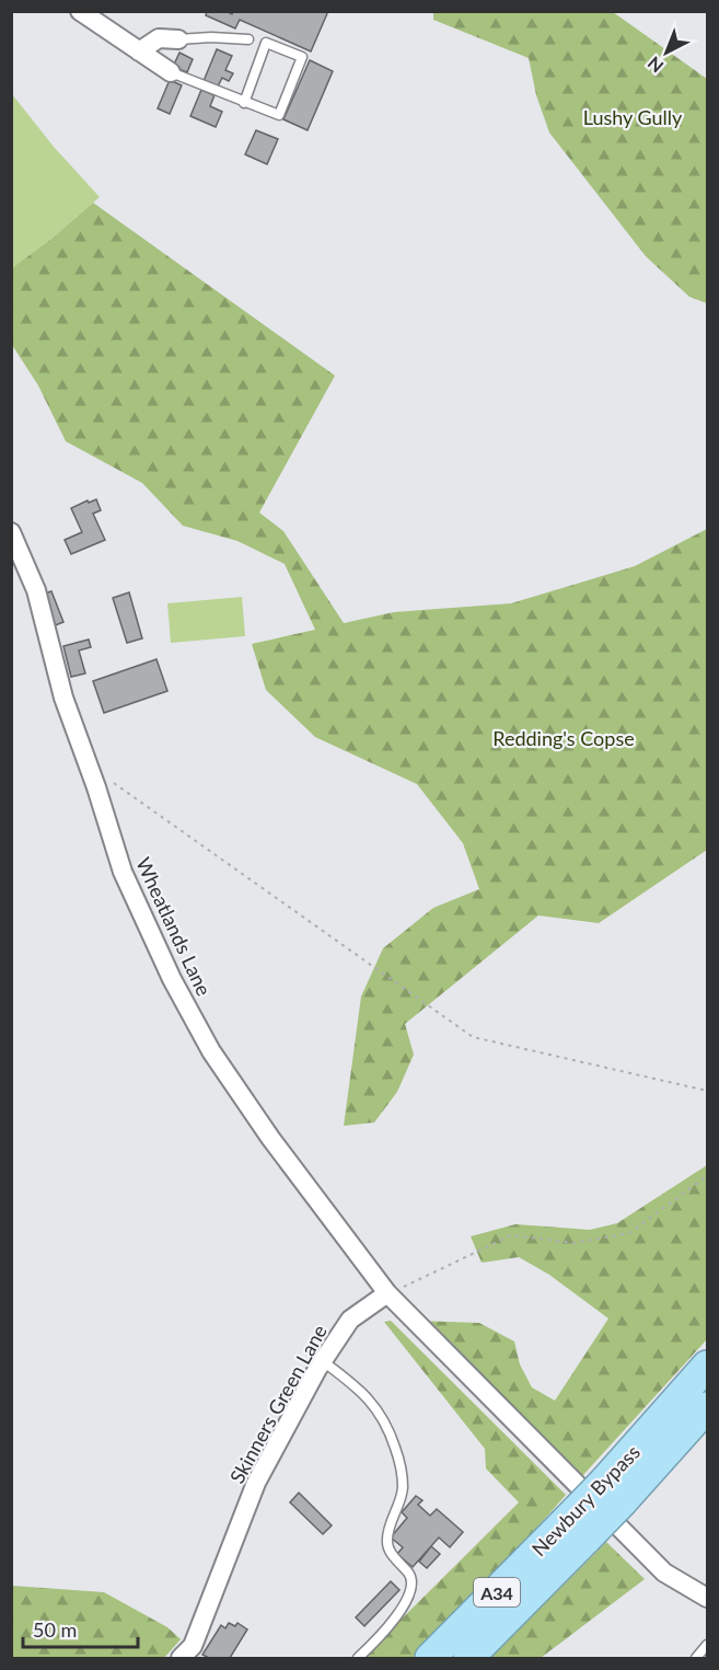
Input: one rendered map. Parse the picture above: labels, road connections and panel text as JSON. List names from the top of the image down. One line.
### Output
{"streets":{"highway":["Newbury Bypass","A34"],"street":["Wheatlands Lane","Skinners Green Lane"]},"crossings":[["Wheatlands Lane","Skinners Green Lane"]],"parks":["Lushy Gully","Redding's Copse"],"scale_bar":"50 m","north":"bottom left"}
